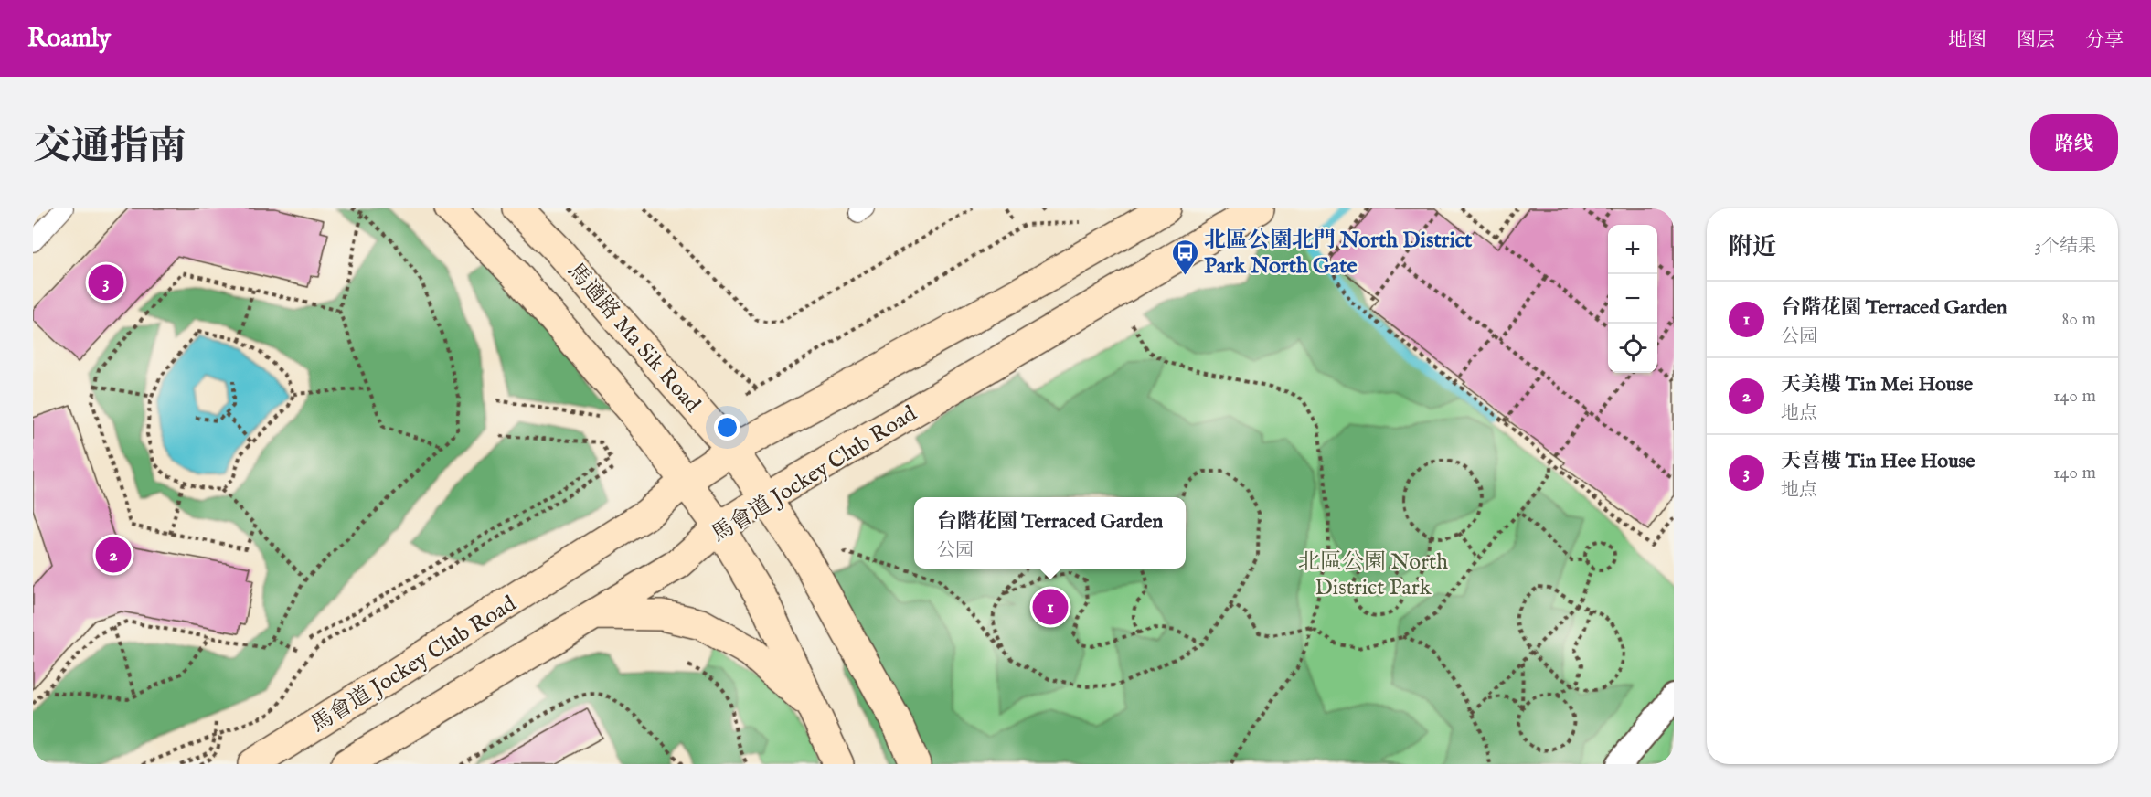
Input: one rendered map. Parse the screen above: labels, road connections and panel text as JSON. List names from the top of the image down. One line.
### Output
{"streets":{"main road":["馬適路 Ma Sik Road","馬會道 Jockey Club Road"]},"crossings":[["馬適路 Ma Sik Road","馬會道 Jockey Club Road"]],"parks":["北區公園 North District Park"],"places":{"bus stop":["北區公園北門 North District Park North Gate"]},"page":{"header":"Roamly","nav":["地图","图层","分享"],"title":"交通指南","buttons":"路线","heading":["附近","3个结果"],"map_buttons":["+","−"],"pins":["3","2","1"],"list":[{"mark":"1","name":"台階花園 Terraced Garden","note":"公园","value":"80 m"},{"mark":"2","name":"天美樓 Tin Mei House","note":"地点","value":"140 m"},{"mark":"3","name":"天喜樓 Tin Hee House","note":"地点","value":"140 m"}],"popup":["台階花園 Terraced Garden","公园"]}}
